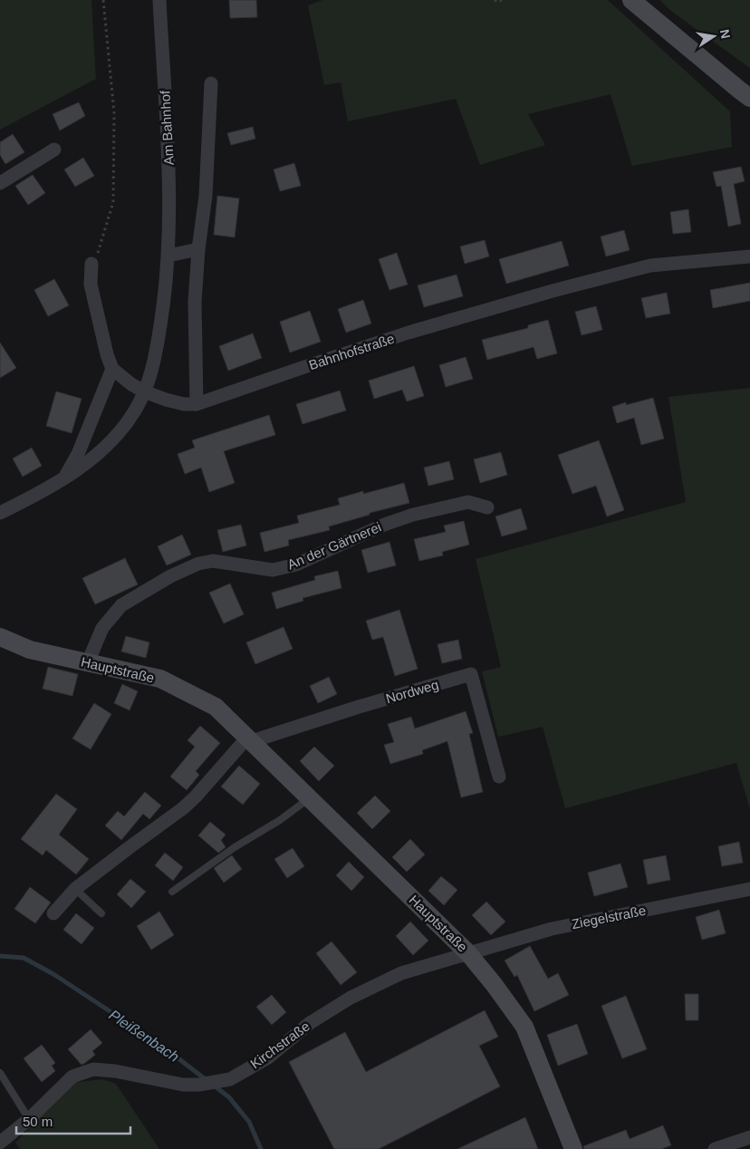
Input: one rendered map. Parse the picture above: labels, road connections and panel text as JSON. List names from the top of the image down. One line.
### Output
{"streets":{"street":["Am Bahnhof","Bahnhofstraße","An der Gärtnerei","Hauptstraße","Nordweg","Ziegelstraße","Kirchstraße"]},"crossings":[["Am Bahnhof","Bahnhofstraße"],["An der Gärtnerei","Hauptstraße"],["Hauptstraße","Nordweg"],["Hauptstraße","Ziegelstraße"],["Hauptstraße","Kirchstraße"],["Ziegelstraße","Kirchstraße"]],"water":["Pleißenbach"],"scale_bar":"50 m","north":"right"}
